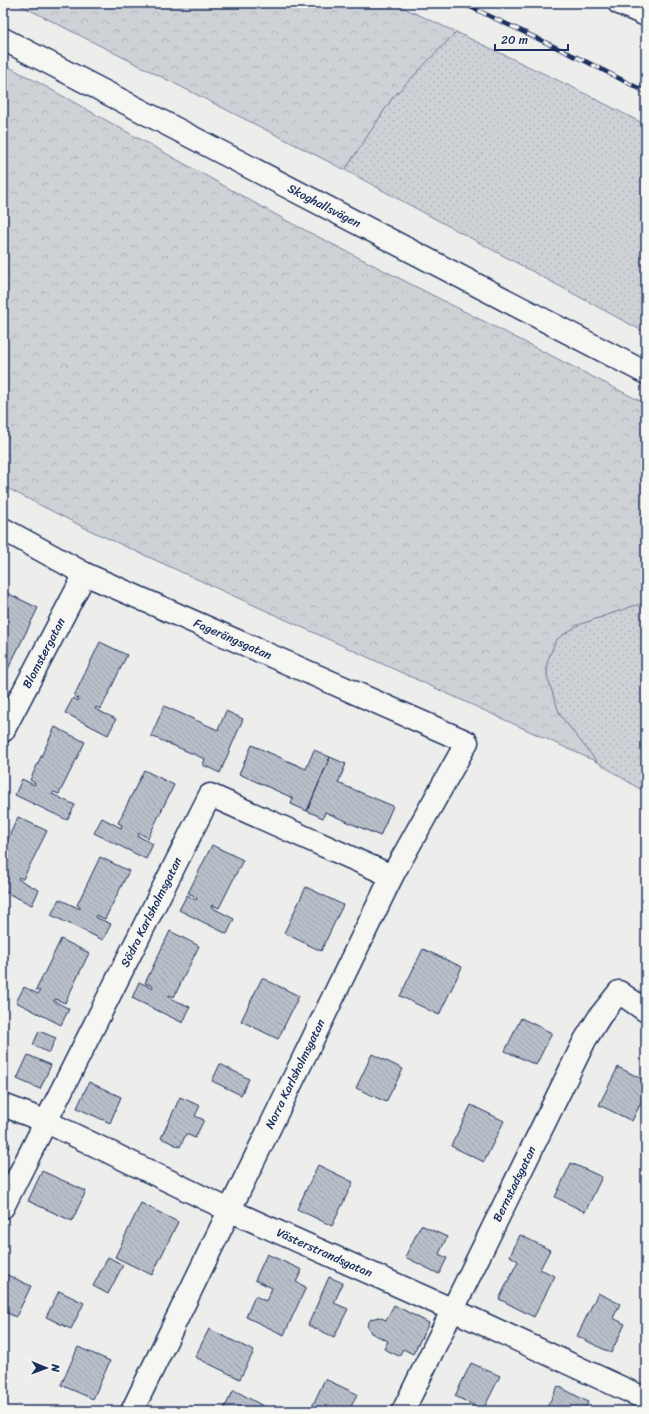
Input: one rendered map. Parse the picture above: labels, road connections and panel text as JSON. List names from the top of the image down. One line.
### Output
{"streets":{"street":["Skoghallsvägen","Fagerängsgatan","Blomstergatan","Södra Karlsholmsgatan","Norra Karlsholmsgatan","Bernstadsgatan","Västerstrandsgatan"]},"crossings":[["Fagerängsgatan","Blomstergatan"],["Fagerängsgatan","Norra Karlsholmsgatan"],["Södra Karlsholmsgatan","Norra Karlsholmsgatan"],["Södra Karlsholmsgatan","Västerstrandsgatan"],["Norra Karlsholmsgatan","Västerstrandsgatan"],["Bernstadsgatan","Västerstrandsgatan"]],"scale_bar":"20 m","north":"right"}
